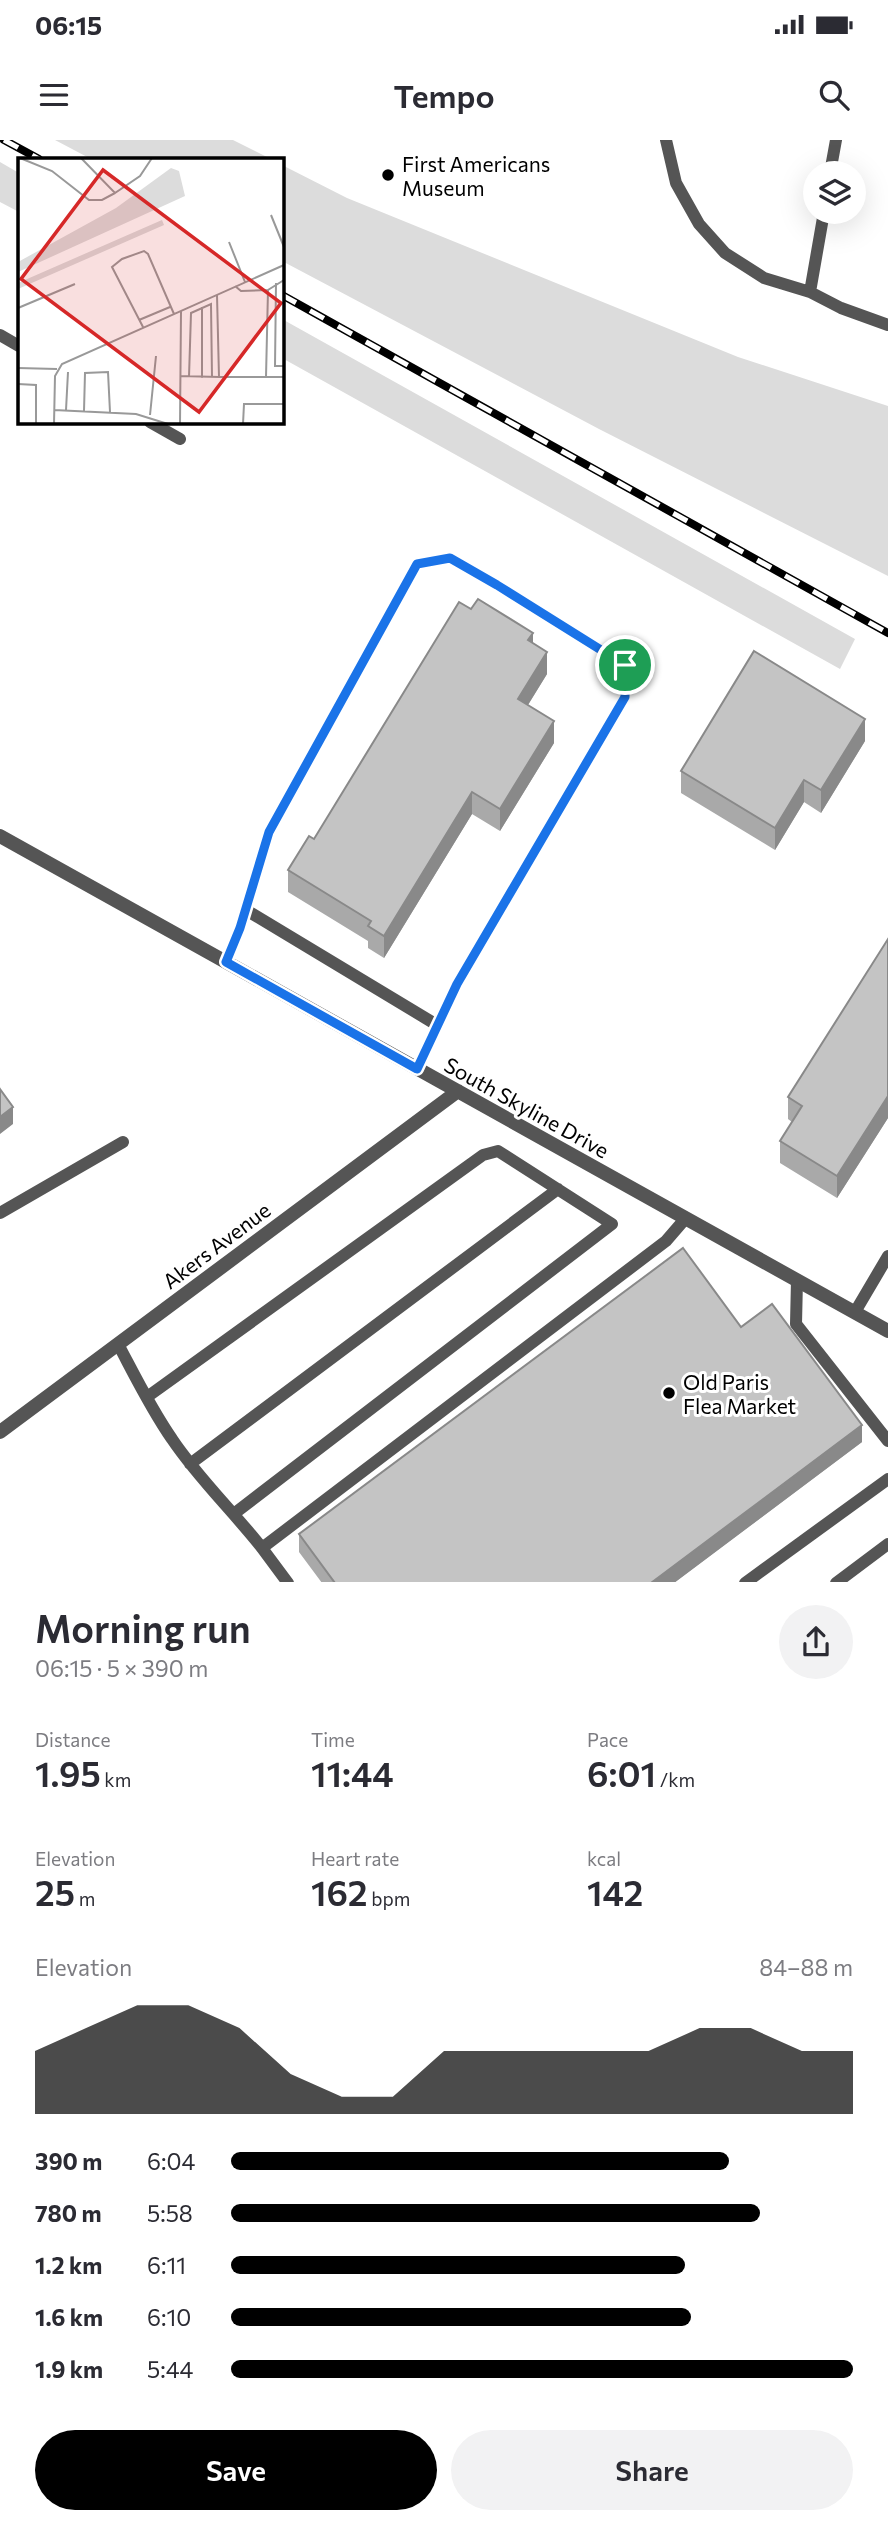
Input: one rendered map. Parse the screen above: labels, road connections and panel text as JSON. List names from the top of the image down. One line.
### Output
{"streets":{"street":["South Skyline Drive","Akers Avenue"]},"crossings":[["South Skyline Drive","Akers Avenue"]],"places":["First Americans Museum","Old Paris Flea Market"],"page":{"status":"06:15","header":"Tempo","heading":["Morning run","06:15 · 5 × 390 m"],"stats":[["Distance","1.95 km"],["Time","11:44"],["Pace","6:01 /km"],["Elevation","25 m"],["Heart rate","162 bpm"],["kcal","142"]],"chart":["Elevation","84–88 m"],"list":[{"name":"390 m","note":"6:04"},{"name":"780 m","note":"5:58"},{"name":"1.2 km","note":"6:11"},{"name":"1.6 km","note":"6:10"},{"name":"1.9 km","note":"5:44"}],"buttons":["Save","Share"]}}
